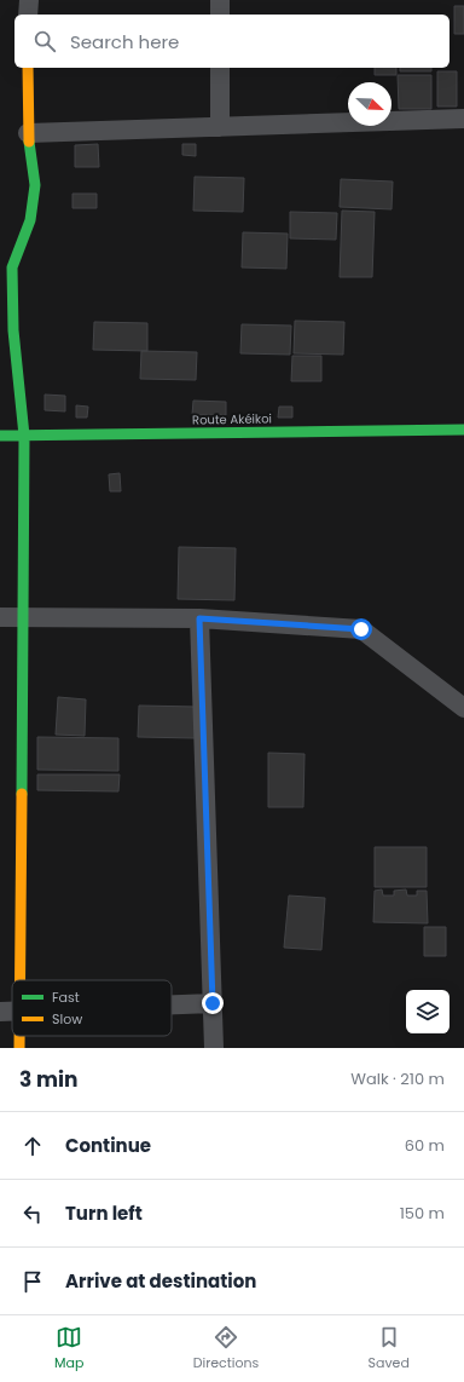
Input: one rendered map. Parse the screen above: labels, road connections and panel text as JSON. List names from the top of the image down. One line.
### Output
{"streets":{"street":["Route Akéikoi"]},"legend":["Fast","Slow"],"north":"bottom right","page":{"search":"Search here","heading":["3 min","Walk · 210 m"],"list":[["Continue","60 m"],["Turn left","150 m"],"Arrive at destination"],"nav":["Map","Directions","Saved"]}}
